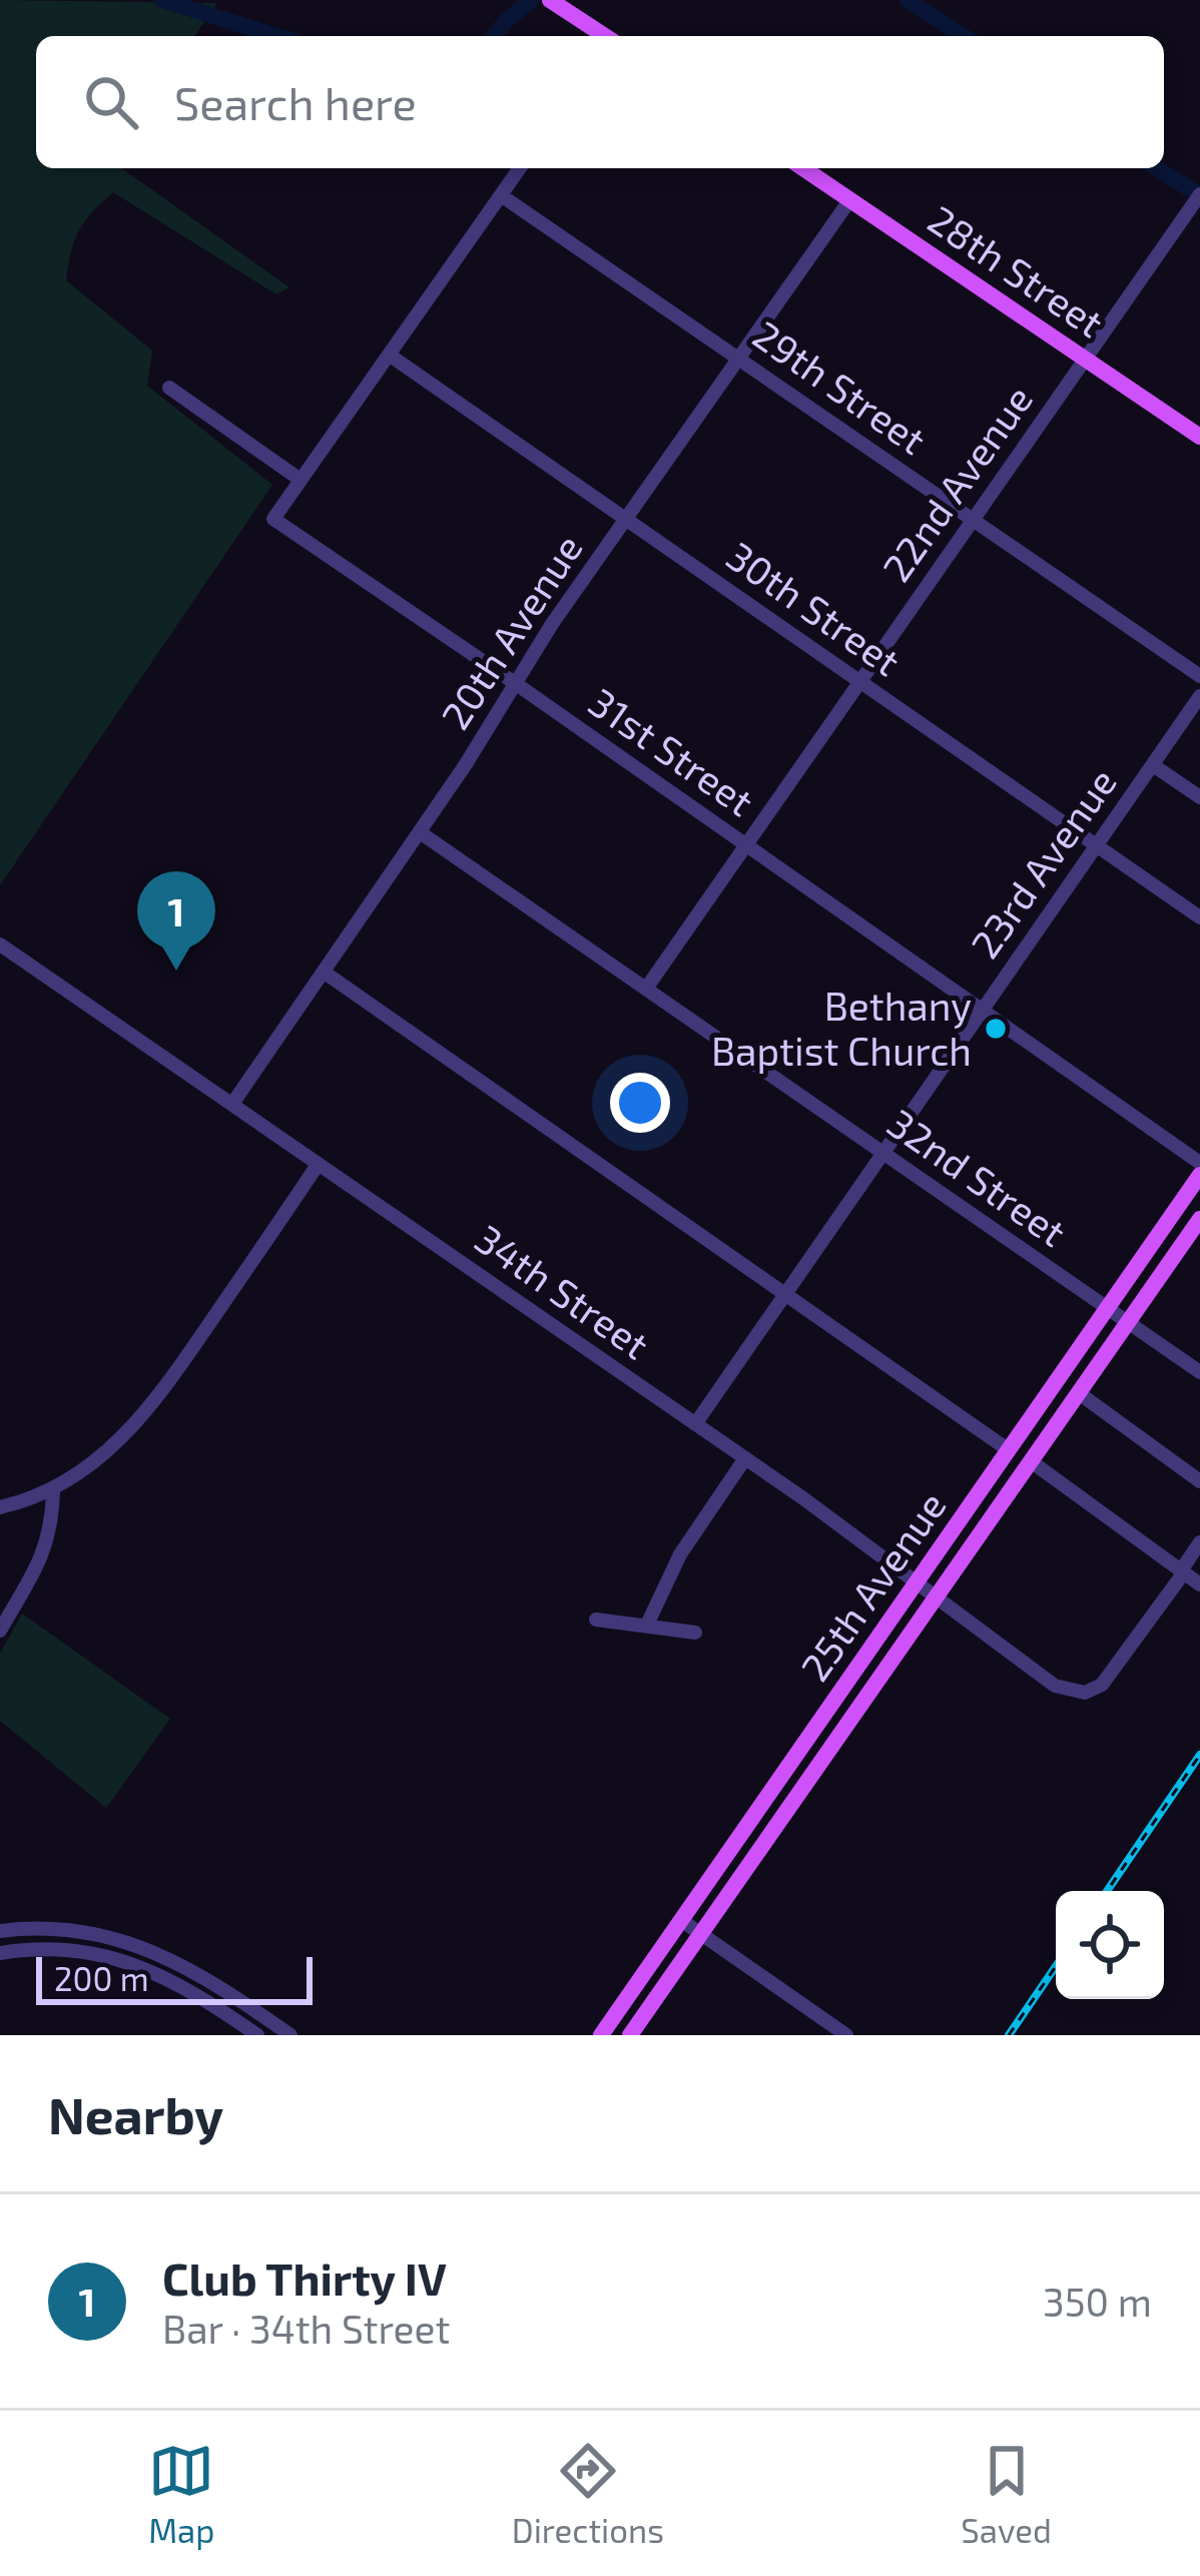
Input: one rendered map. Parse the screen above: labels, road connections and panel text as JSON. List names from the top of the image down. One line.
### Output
{"streets":{"main road":["28th Street","25th Avenue"],"street":["29th Street","22nd Avenue","30th Street","20th Avenue","31st Street","23rd Avenue","32nd Street","34th Street"]},"crossings":[["28th Street","22nd Avenue"],["28th Street","20th Avenue"],["29th Street","22nd Avenue"],["29th Street","20th Avenue"],["22nd Avenue","30th Street"],["22nd Avenue","31st Street"],["22nd Avenue","32nd Street"],["30th Street","20th Avenue"],["30th Street","23rd Avenue"],["20th Avenue","31st Street"],["20th Avenue","32nd Street"],["20th Avenue","34th Street"],["31st Street","23rd Avenue"],["23rd Avenue","32nd Street"],["23rd Avenue","34th Street"],["32nd Street","25th Avenue"],["34th Street","25th Avenue"]],"places":["Bethany Baptist Church"],"scale_bar":"200 m","page":{"search":"Search here","pins":"1","scale":"200 m","heading":"Nearby","list":[{"mark":"1","name":"Club Thirty IV","note":"Bar · 34th Street","value":"350 m"}],"nav":["Map","Directions","Saved"]}}
